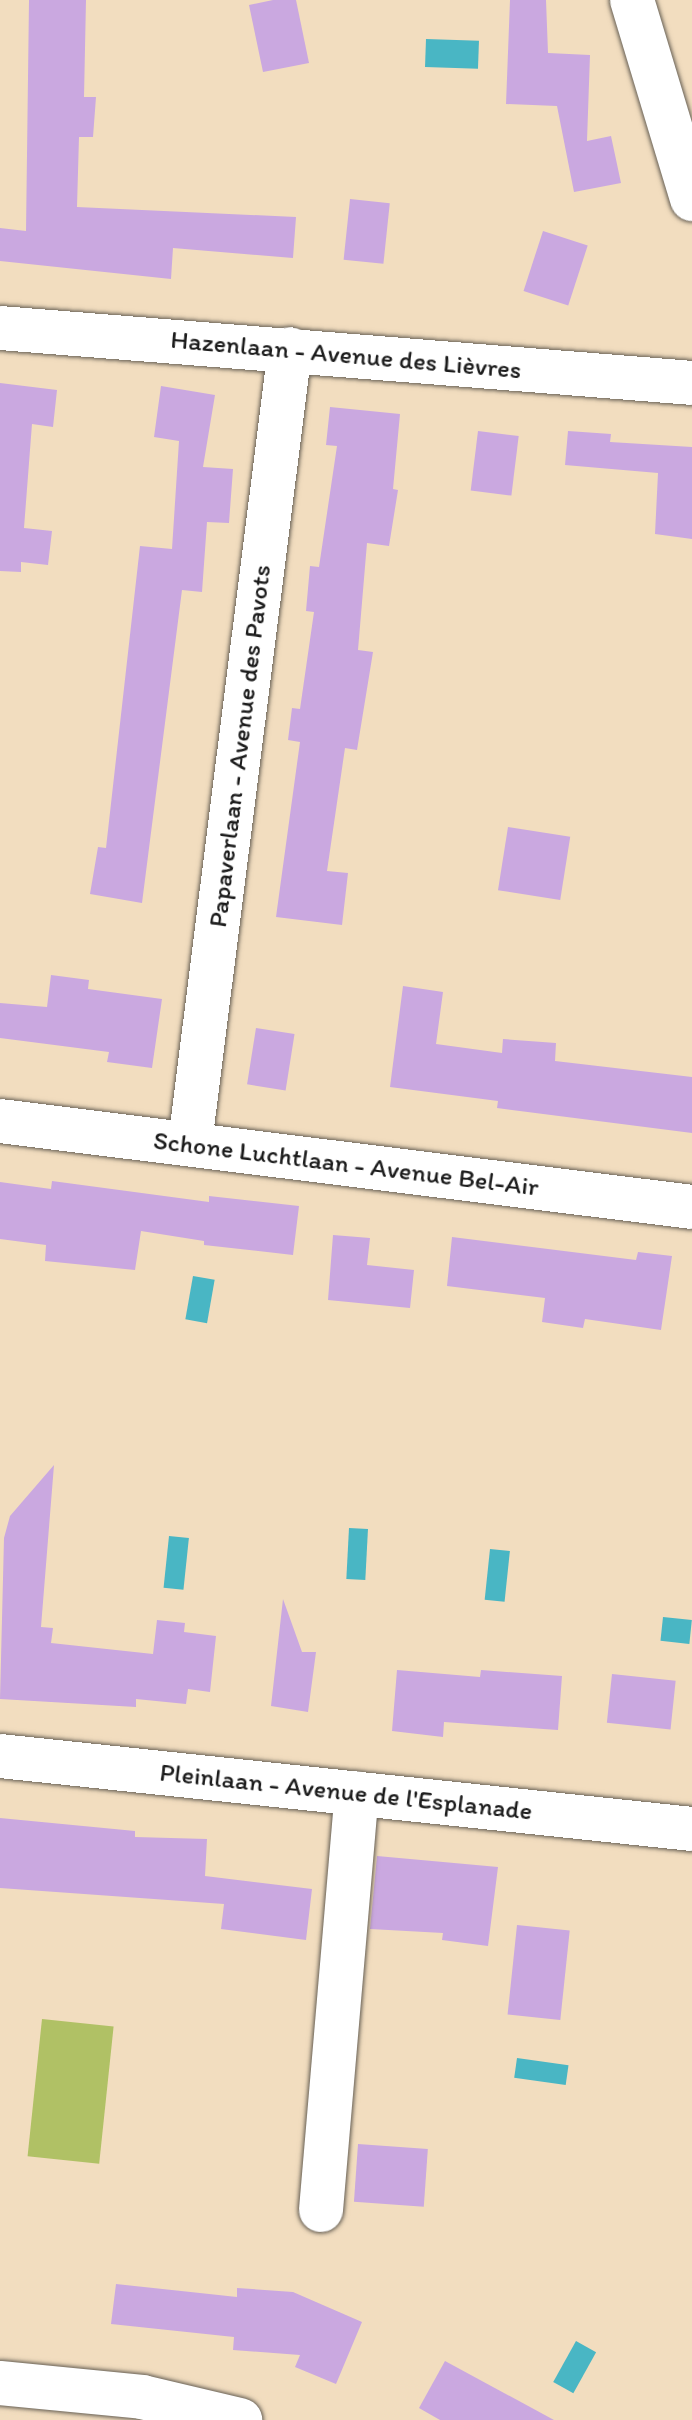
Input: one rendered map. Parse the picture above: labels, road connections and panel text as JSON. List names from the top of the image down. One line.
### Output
{"streets":{"street":["Hazenlaan - Avenue des Lièvres","Papaverlaan - Avenue des Pavots","Schone Luchtlaan - Avenue Bel-Air","Pleinlaan - Avenue de l'Esplanade"]},"crossings":[["Hazenlaan - Avenue des Lièvres","Papaverlaan - Avenue des Pavots"],["Papaverlaan - Avenue des Pavots","Schone Luchtlaan - Avenue Bel-Air"]]}
